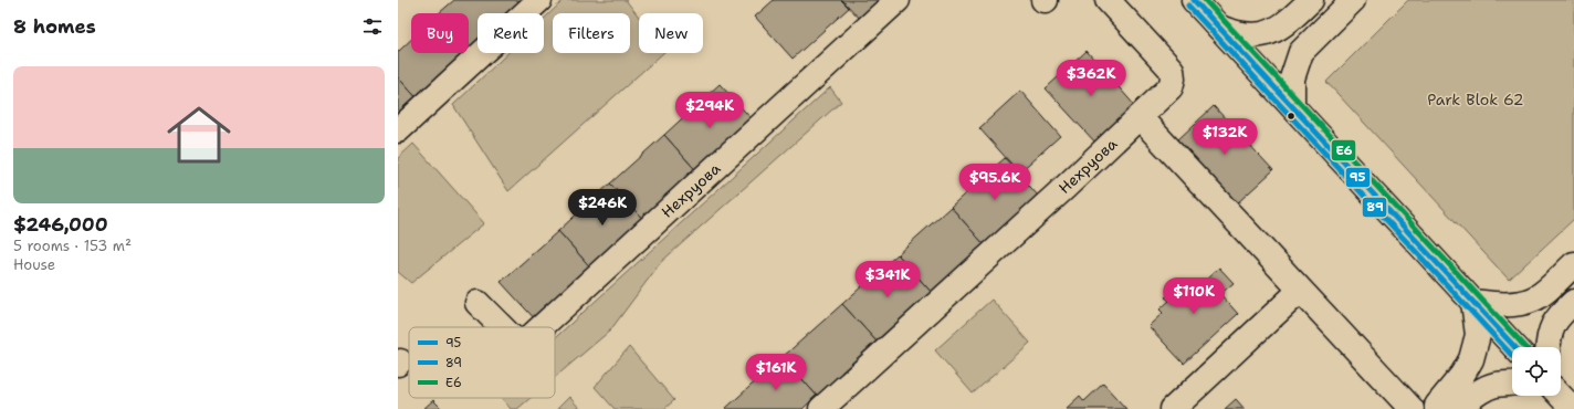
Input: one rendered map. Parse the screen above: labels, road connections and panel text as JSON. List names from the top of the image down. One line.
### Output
{"streets":{"street":["Нехруова"]},"parks":["Park Blok 62"],"lines":["transit line 95","transit line E6","transit line 89"],"legend":["95","89","E6"],"page":{"heading":"8 homes","chip":["Buy","Rent","Filters","New"],"list":[{"name":"$246,000","note":"5 rooms · 153 m² · House"}],"price":["$362K","$294K","$132K","$95.6K","$246K","$341K","$110K","$161K"]}}
